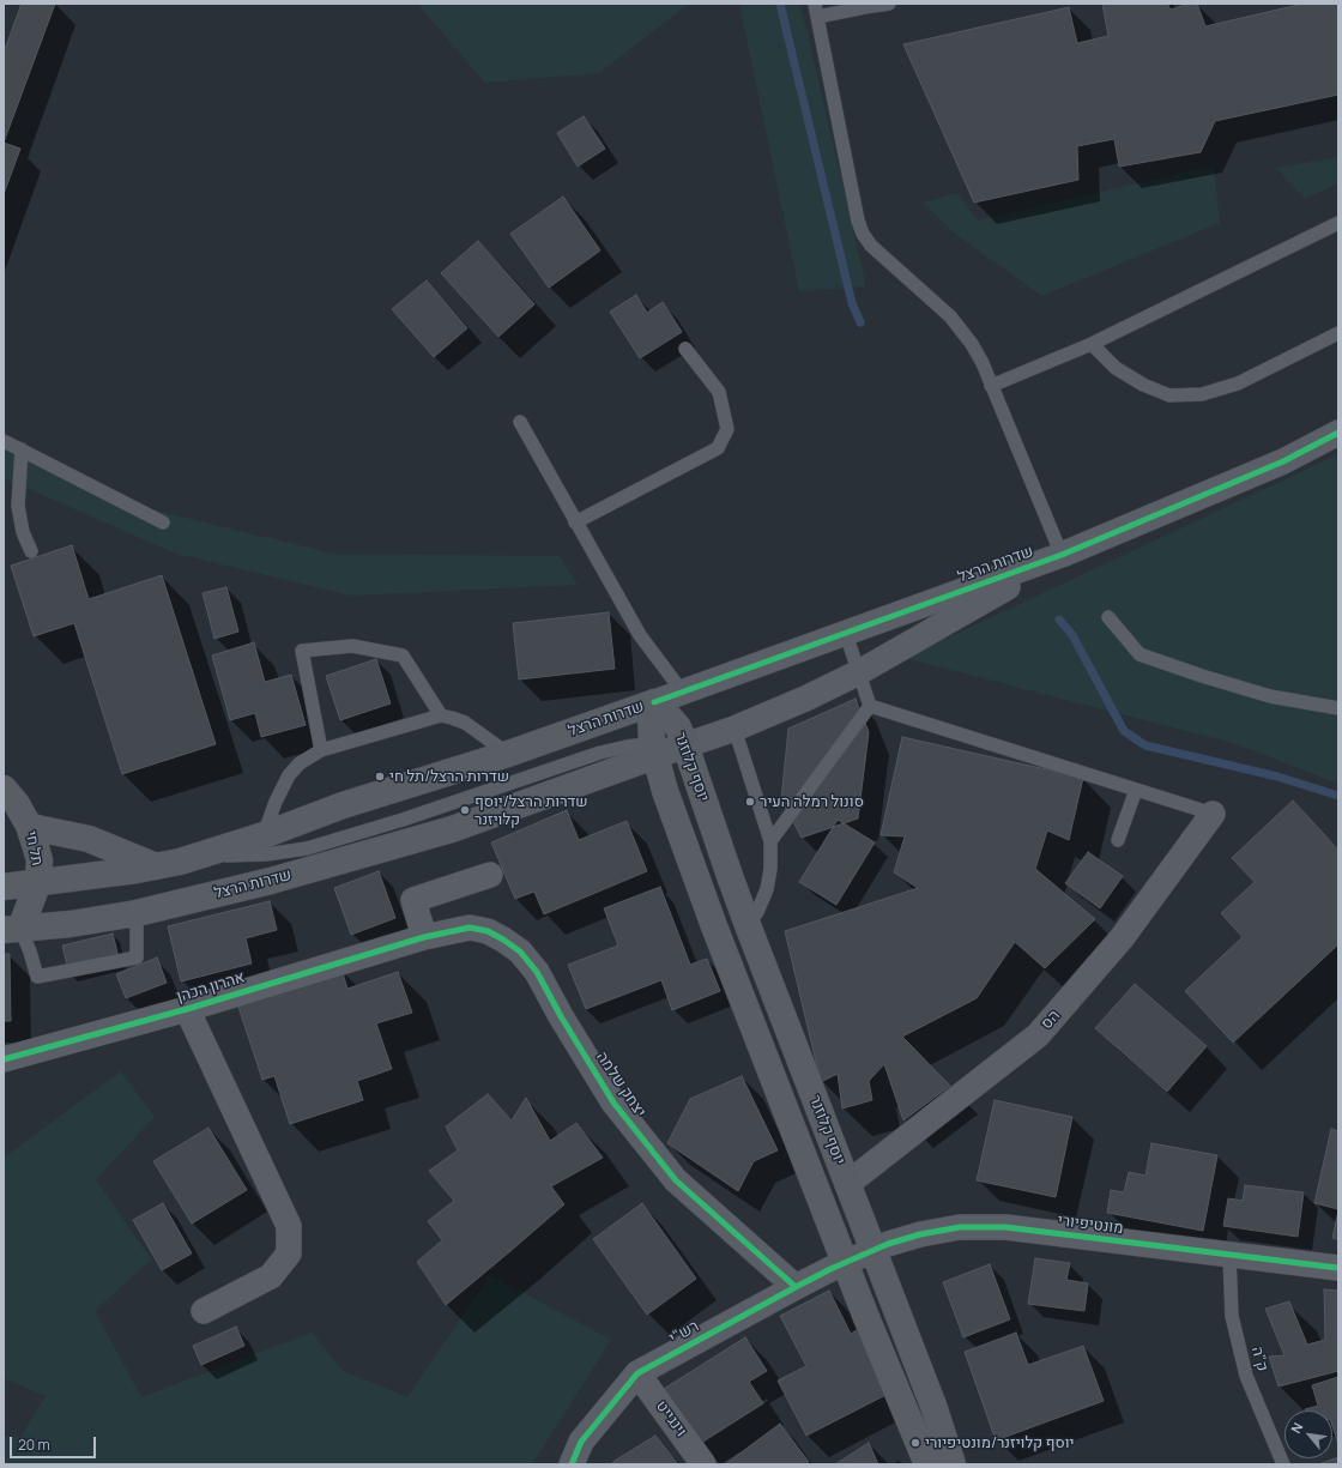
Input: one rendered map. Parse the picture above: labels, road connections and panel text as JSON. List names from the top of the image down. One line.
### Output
{"streets":{"main road":["שדרות הרצל","יוסף קלוזנר","תל חי"],"street":["אהרון הכהן","הס","יצחק שלמה","מונטיפיורי","רש\"י","וינגייט"],"lane":["ק\"ה"]},"crossings":[["שדרות הרצל","יוסף קלוזנר"],["שדרות הרצל","תל חי"],["יוסף קלוזנר","הס"],["יוסף קלוזנר","מונטיפיורי"],["יוסף קלוזנר","רש\"י"],["אהרון הכהן","יצחק שלמה"],["יצחק שלמה","רש\"י"],["מונטיפיורי","רש\"י"],["מונטיפיורי","ק\"ה"],["רש\"י","וינגייט"]],"places":["שדרות הרצל/תל חי","סונול רמלה העיר","שדרות הרצל/יוסף קלויזנר","יוסף קלויזנר/מונטיפיורי"],"scale_bar":"20 m","north":"top left"}
